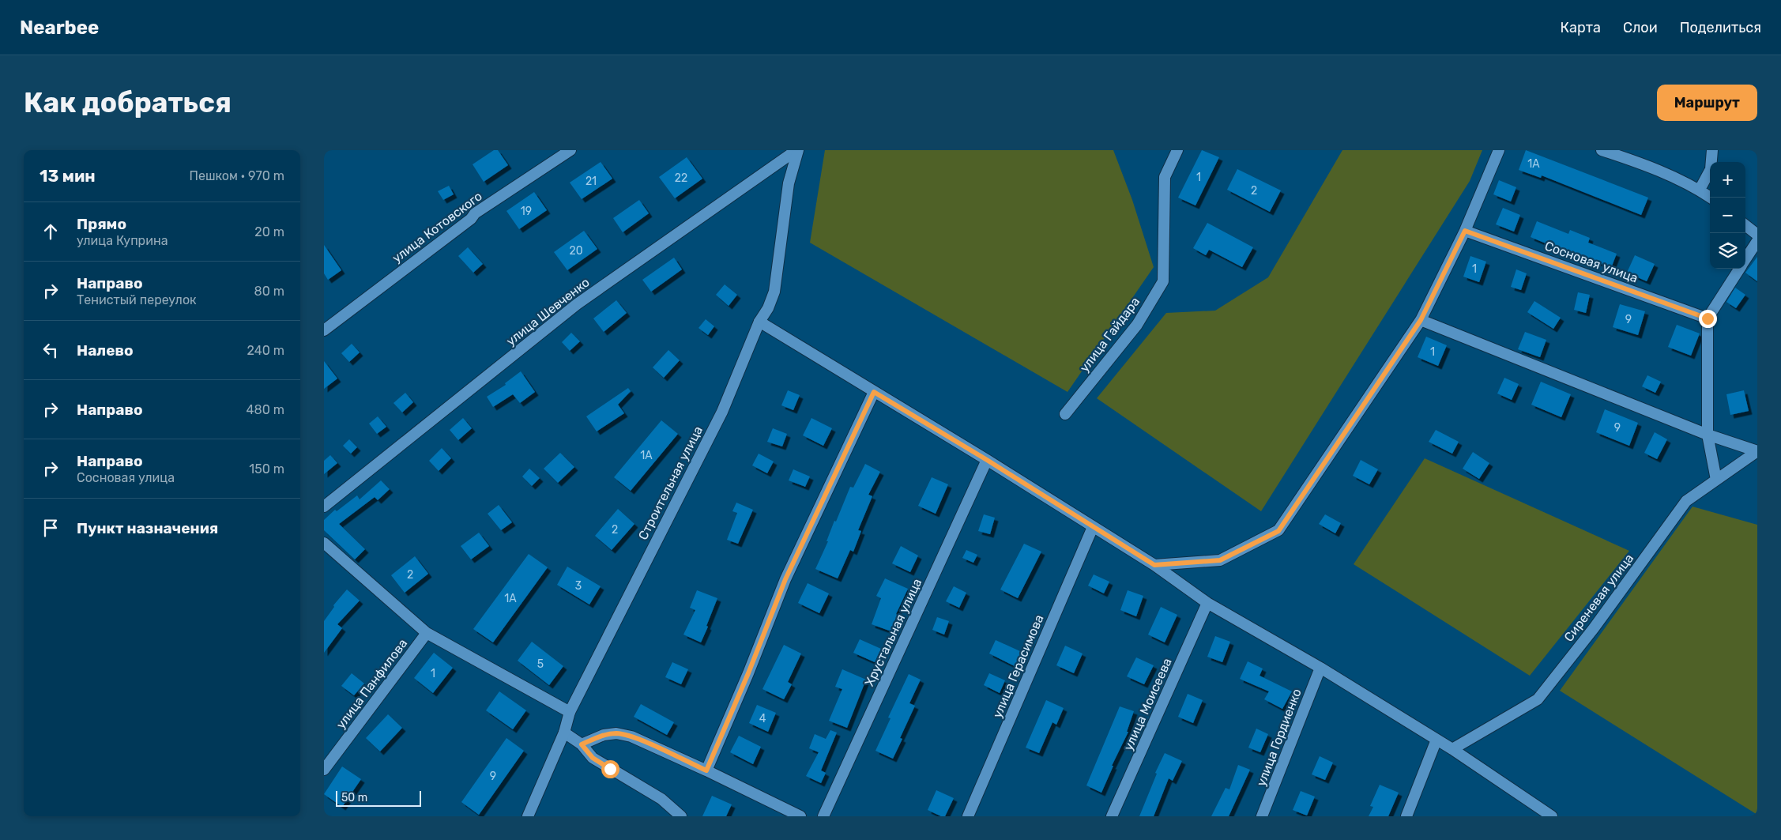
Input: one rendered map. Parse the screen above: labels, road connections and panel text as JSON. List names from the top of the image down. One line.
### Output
{"streets":{"street":["улица Котовского","Сосновая улица","улица Шевченко","улица Гайдара","Строительная улица","Сиреневая улица","Хрустальная улица","улица Герасимова","улица Панфилова","улица Моисеева","улица Гордиенко"]},"crossings":[["улица Шевченко","Строительная улица"]],"house_numbers":["1А","1","22","21","2","19","20","1","9","1","9","1А","2","2","3","1А","5","1","4","9"],"scale_bar":"50 m","page":{"header":"Nearbee","nav":["Карта","Слои","Поделиться"],"buttons":"Маршрут","title":"Как добраться","heading":["13 мин","Пешком · 970 m"],"map_buttons":["+","−"],"list":[["Прямо","улица Куприна","20 m"],["Направо","Тенистый переулок","80 m"],["Налево","240 m"],["Направо","480 m"],["Направо","Сосновая улица","150 m"],"Пункт назначения"],"scale":"50 m"}}
